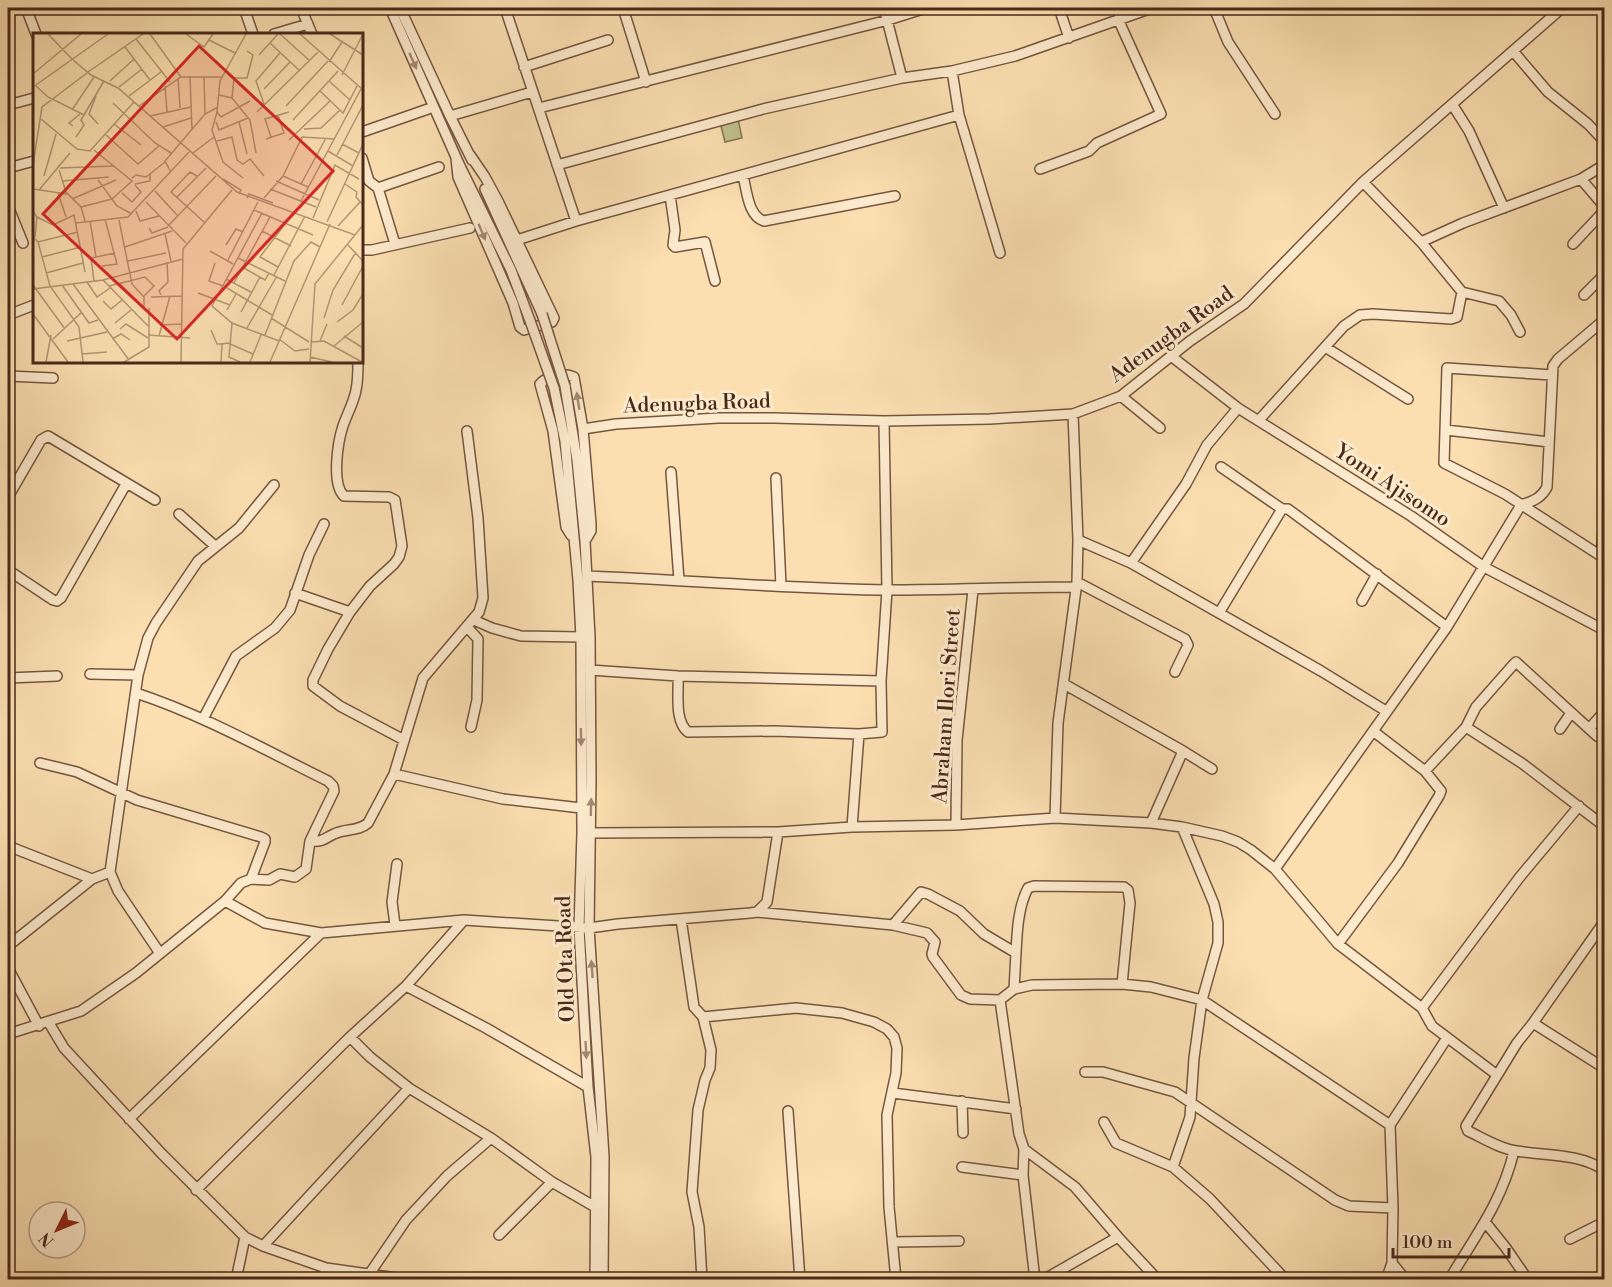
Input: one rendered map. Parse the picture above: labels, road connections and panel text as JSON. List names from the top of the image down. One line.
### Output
{"streets":{"street":["Adenugba Road","Yomi Ajisomo","Abraham Ilori Street","Old Ota Road"]},"crossings":[["Adenugba Road","Yomi Ajisomo"]],"scale_bar":"100 m","north":"bottom left"}
